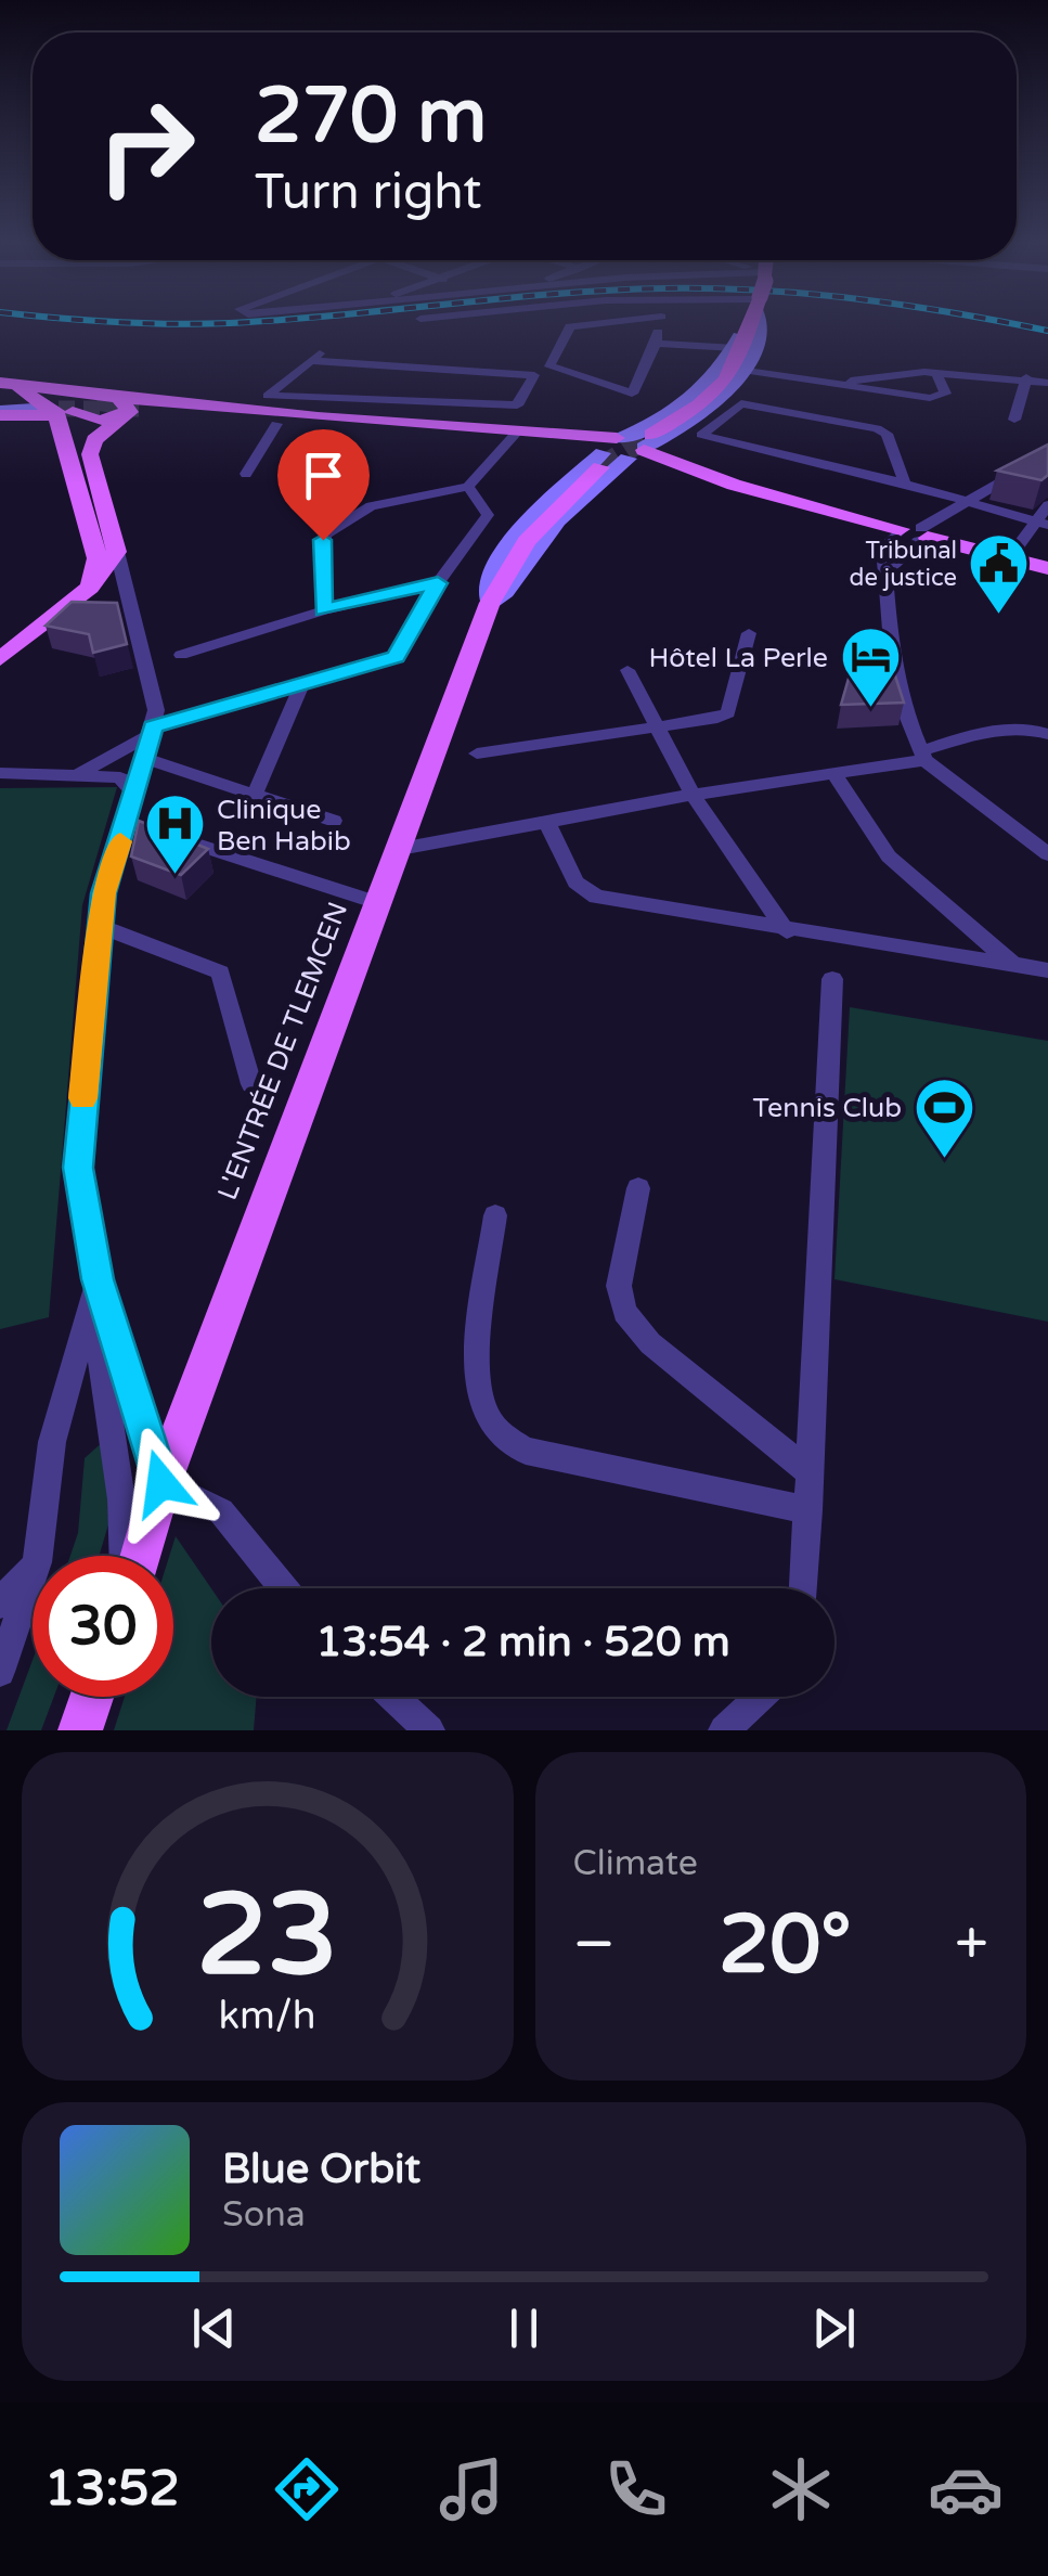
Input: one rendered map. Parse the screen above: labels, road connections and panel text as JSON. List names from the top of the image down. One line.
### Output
{"streets":{"main road":["L'ENTRÉE DE TLEMCEN"]},"places":{"public building":["Tribunal de justice"],"hotel":["Hôtel La Perle"],"hospital":["Clinique Ben Habib"],"sports":["Tennis Club"]},"page":{"turn":["270 m","Turn right"],"limit":"30","trip":"13:54 · 2 min · 520 m","tile":"Climate","heat":["−","20°","+"],"song":["Blue Orbit","Sona"],"tabs":"13:52","gauge":["23","km/h"]}}
